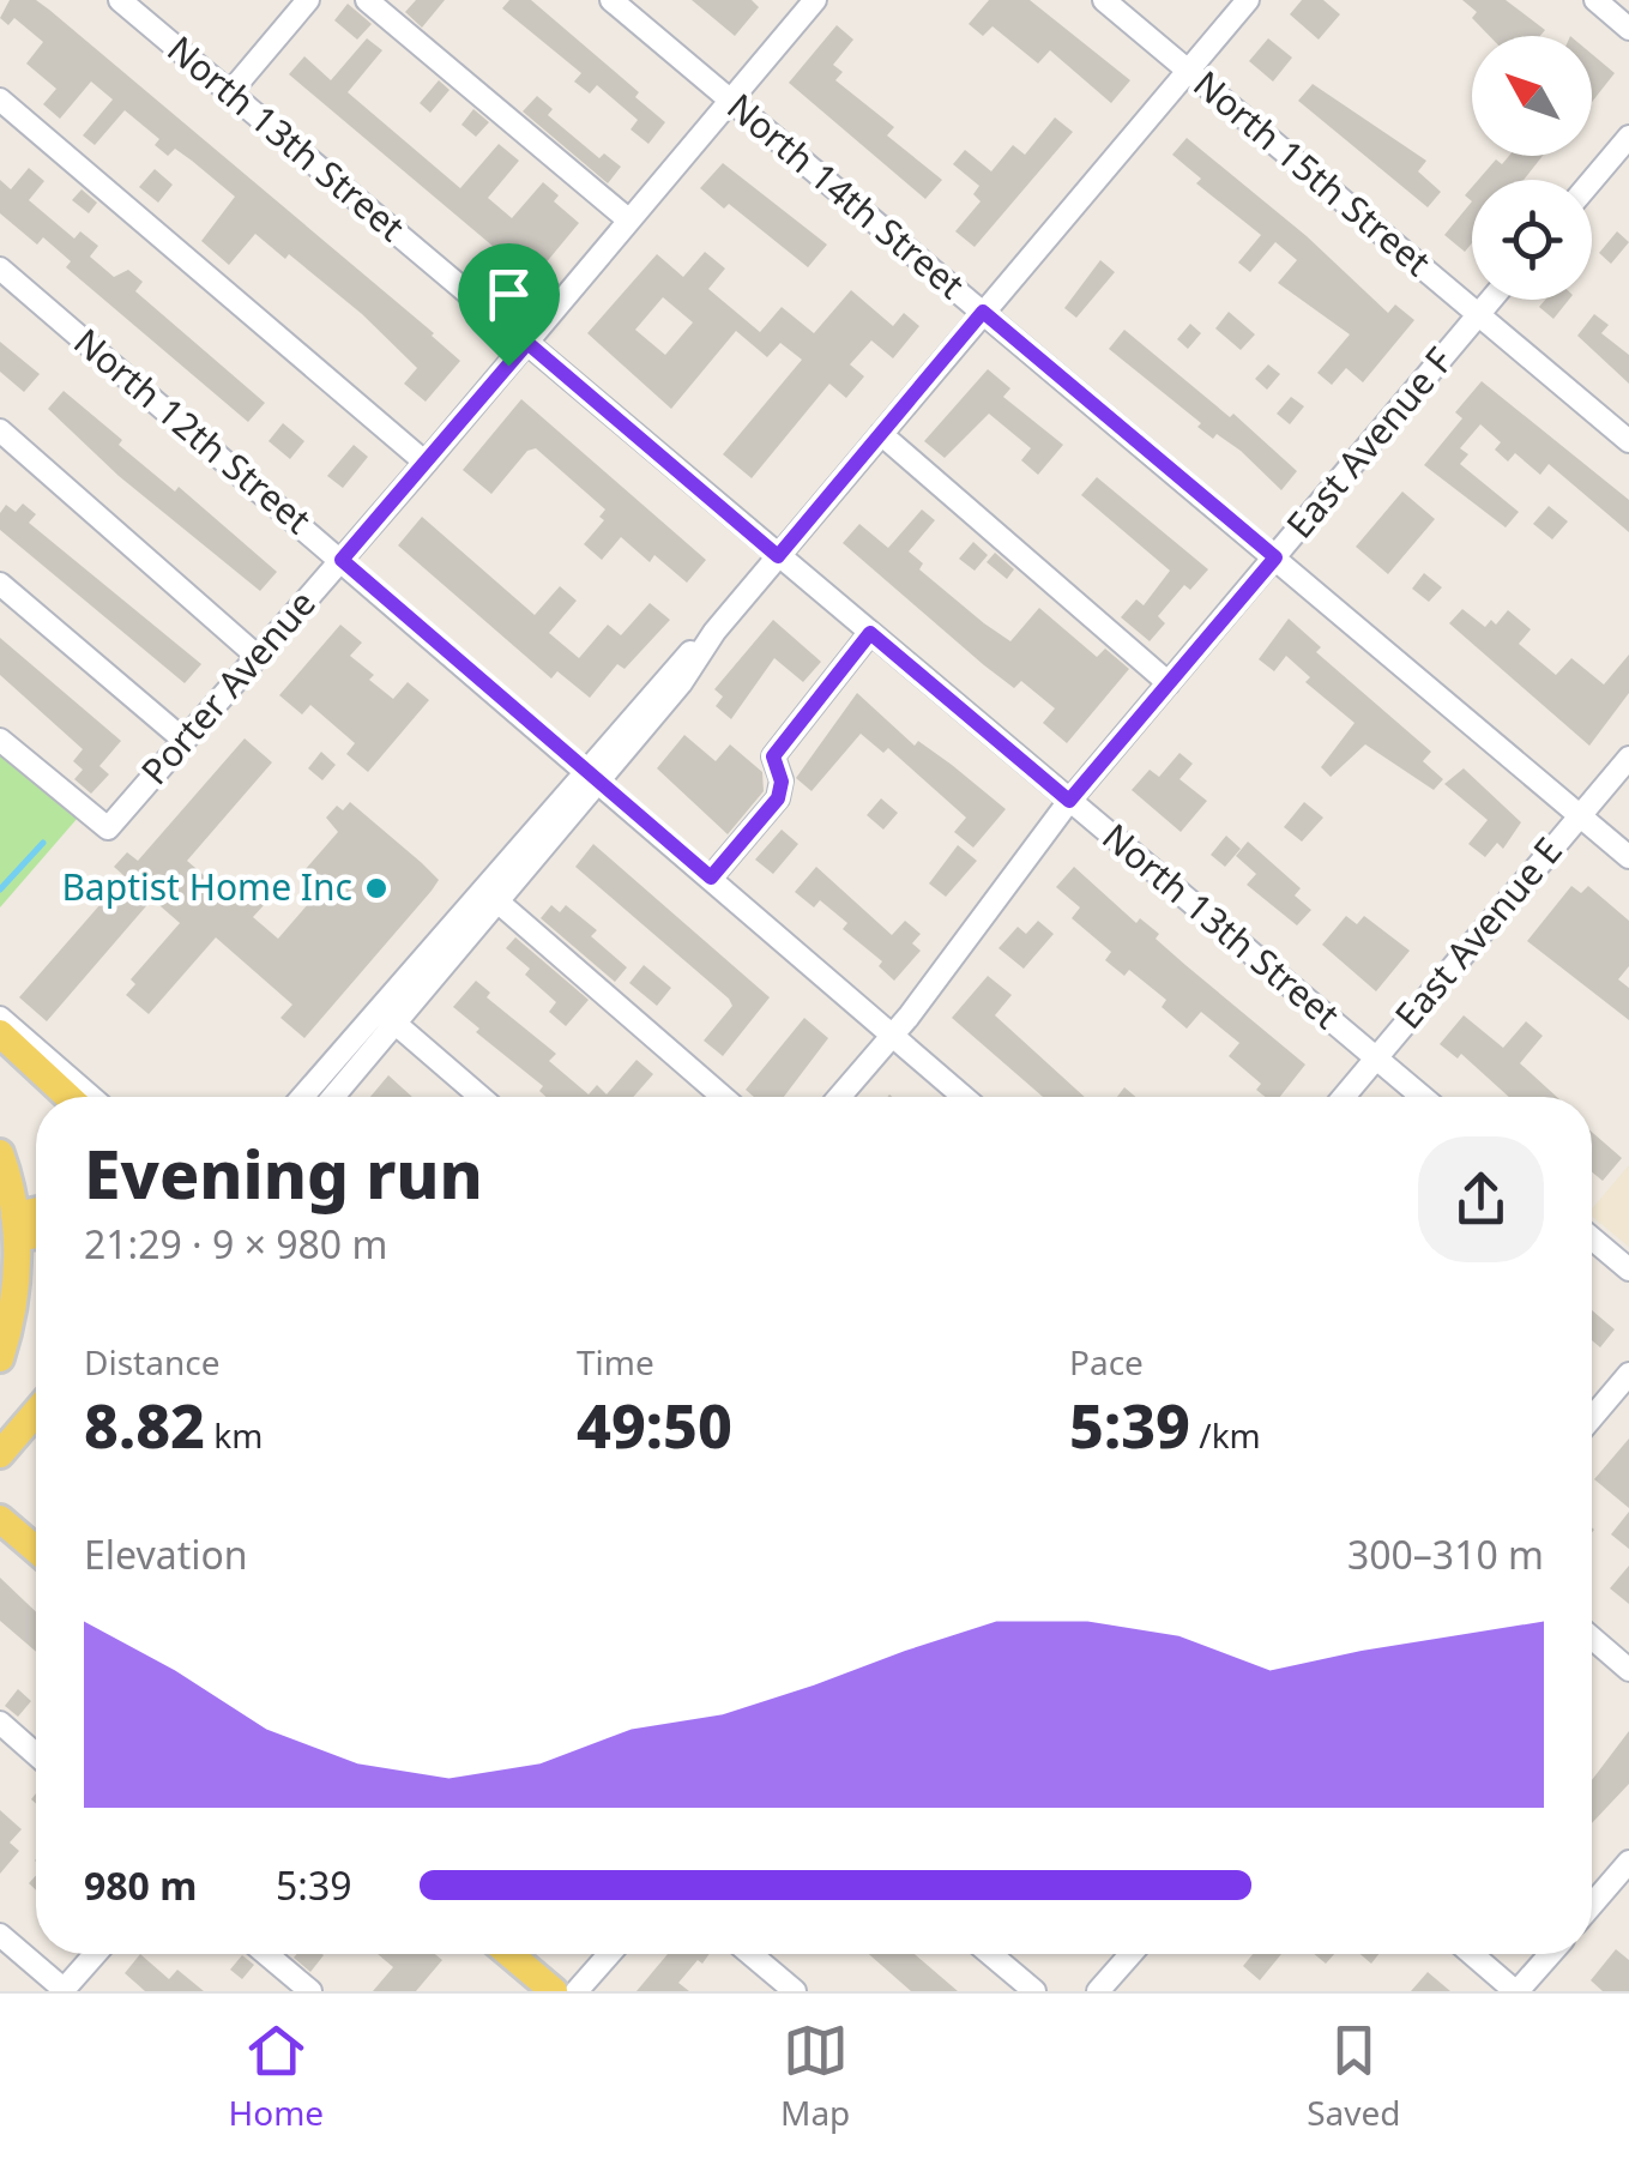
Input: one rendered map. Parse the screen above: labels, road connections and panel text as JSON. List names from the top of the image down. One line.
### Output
{"streets":{"street":["North 13th Street","North 15th Street","North 14th Street","North 12th Street","East Avenue F","Porter Avenue","East Avenue E"]},"crossings":[["North 13th Street","East Avenue F"],["North 13th Street","Porter Avenue"],["North 13th Street","East Avenue E"],["North 15th Street","East Avenue F"],["North 14th Street","East Avenue F"],["North 14th Street","Porter Avenue"],["North 14th Street","East Avenue E"],["North 12th Street","East Avenue F"],["North 12th Street","Porter Avenue"]],"places":["Baptist Home Inc"],"north":"top left","page":{"heading":["Evening run","21:29 · 9 × 980 m"],"stats":[["Distance","8.82 km"],["Time","49:50"],["Pace","5:39 /km"]],"chart":["Elevation","300–310 m"],"list":[{"name":"980 m","note":"5:39"}],"tabs":["Home","Map","Saved"]}}
